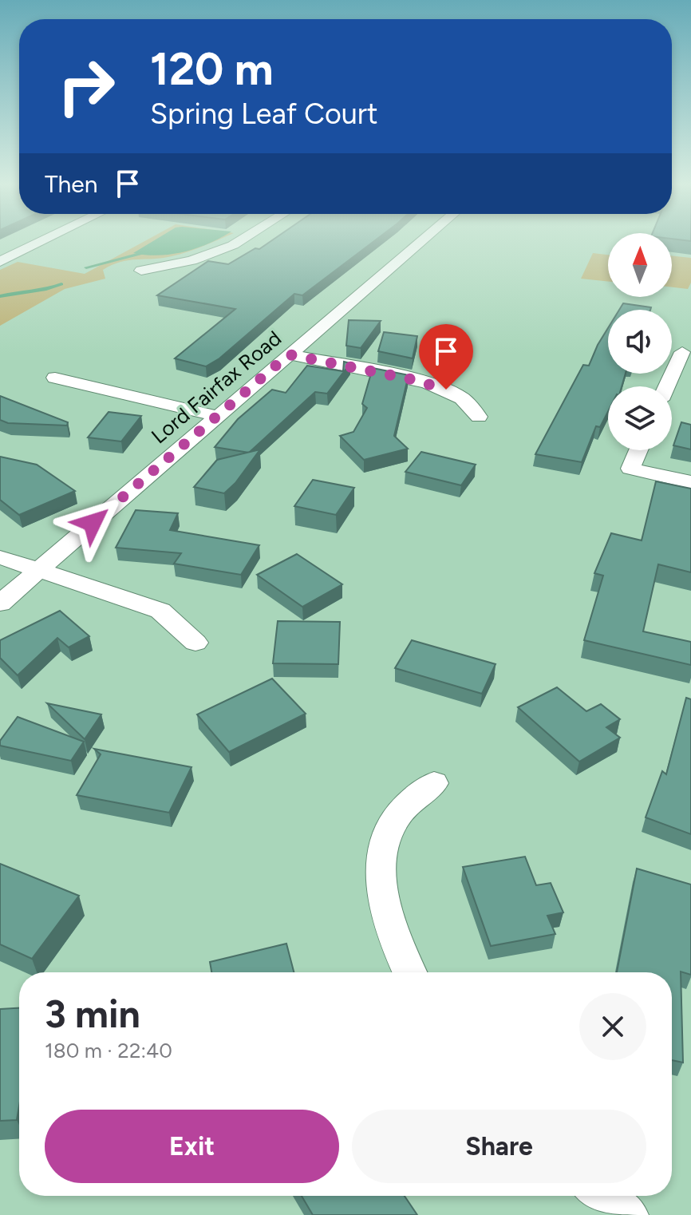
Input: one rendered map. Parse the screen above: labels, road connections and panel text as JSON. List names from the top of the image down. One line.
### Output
{"streets":{"street":["Lord Fairfax Road"]},"north":"top","page":{"turn":["120 m","Spring Leaf Court"],"then":"Then","heading":["3 min","180 m · 22:40"],"buttons":["Exit","Share"]}}
